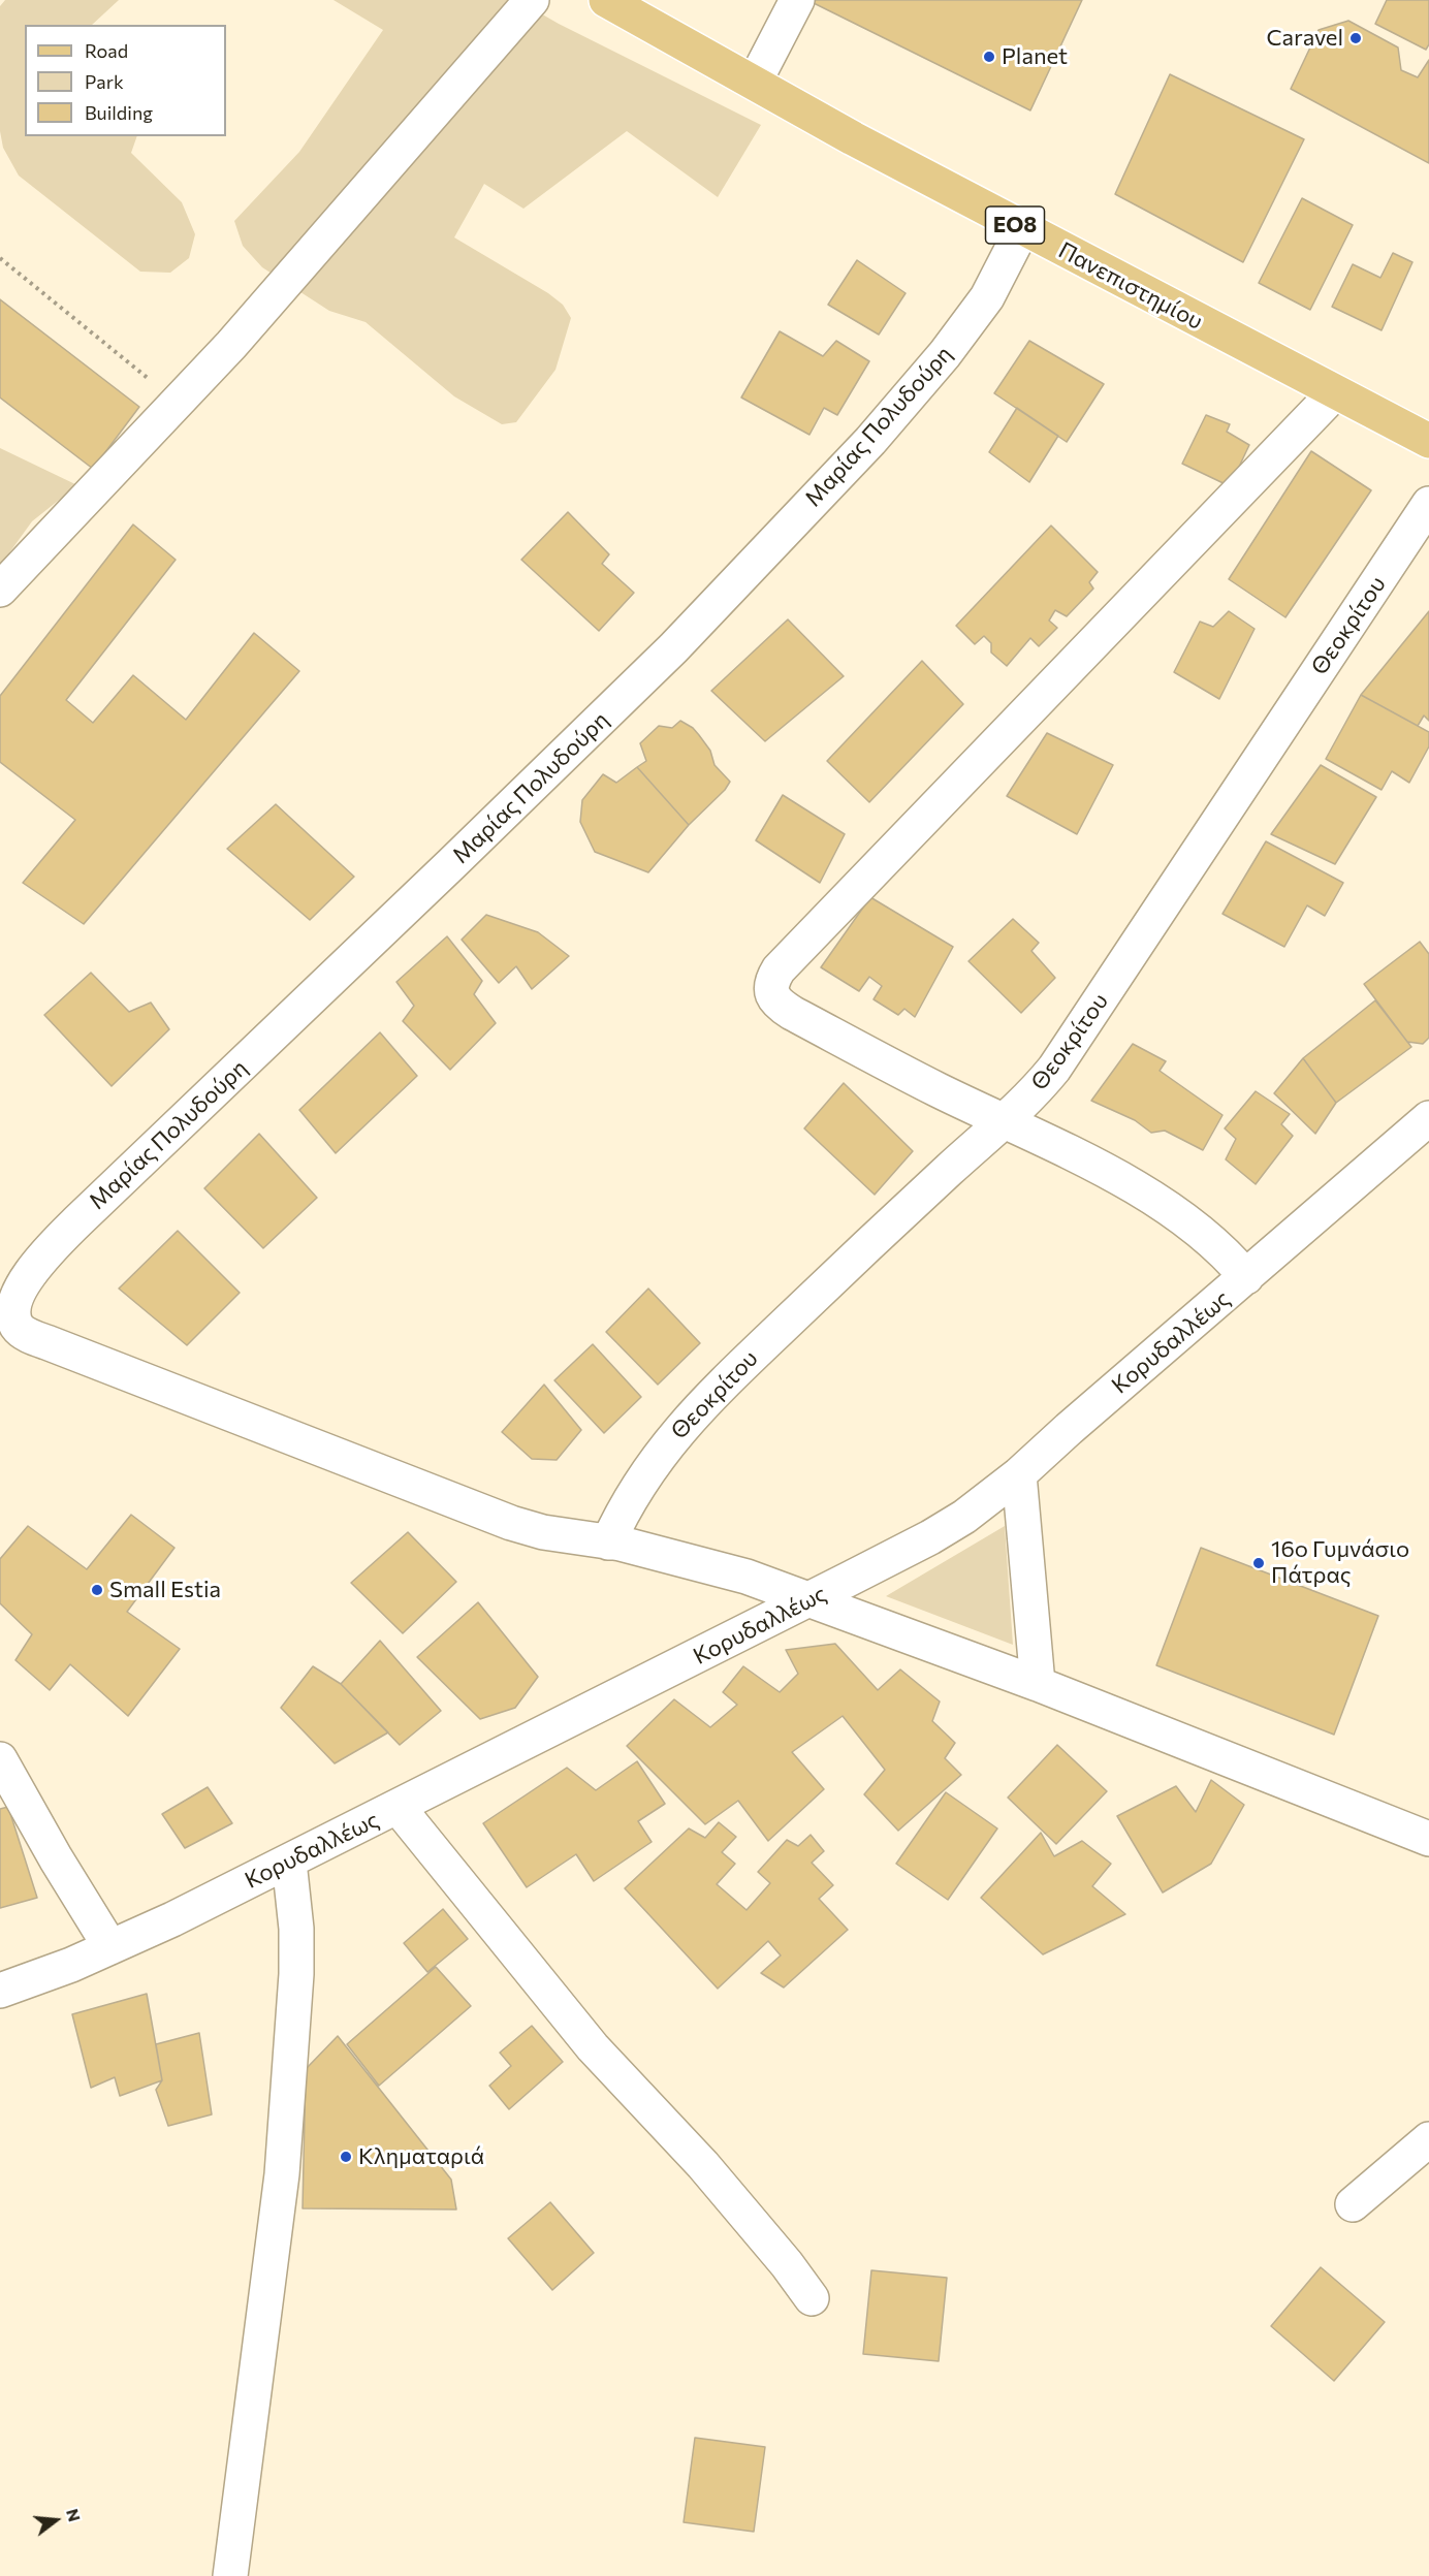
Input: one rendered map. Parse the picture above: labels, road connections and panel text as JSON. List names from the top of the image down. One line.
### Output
{"streets":{"main road":["ΕΟ8","Πανεπιστημίου"],"street":["Μαρίας Πολυδούρη","Θεοκρίτου","Κορυδαλλέως"]},"crossings":[["Πανεπιστημίου","Μαρίας Πολυδούρη"],["Μαρίας Πολυδούρη","Θεοκρίτου"]],"places":["Caravel","Planet","16ο Γυμνάσιο Πάτρας","Small Estia","Κληματαριά"],"legend":["Road","Park","Building"],"north":"right"}
